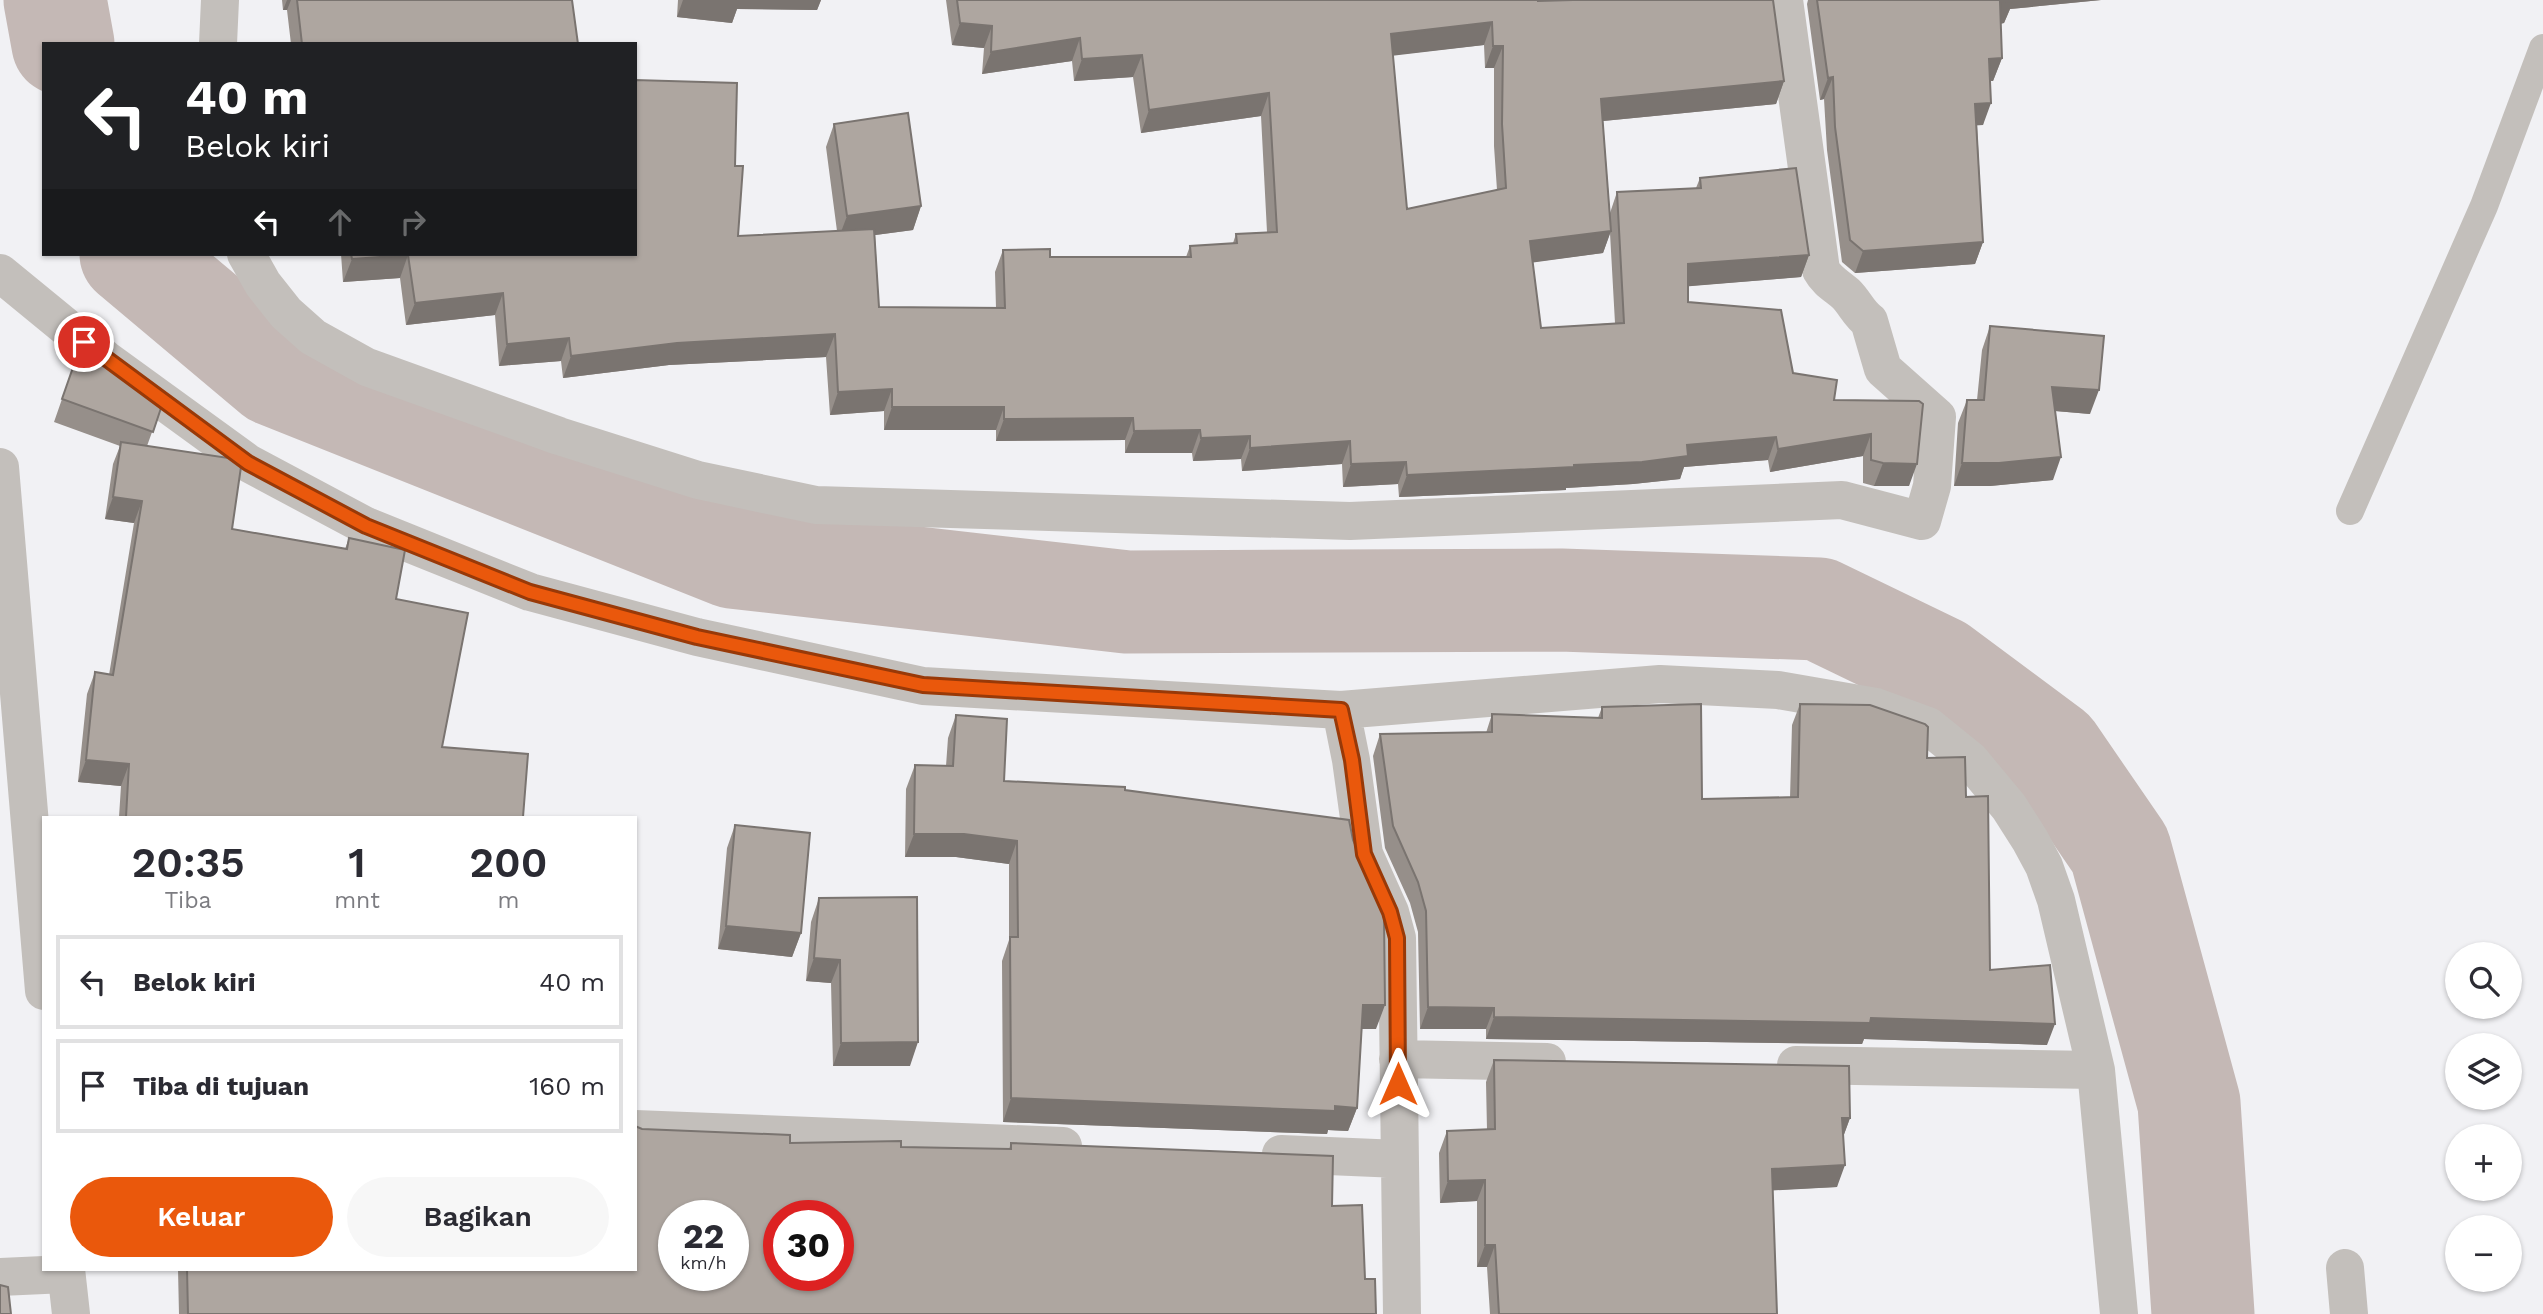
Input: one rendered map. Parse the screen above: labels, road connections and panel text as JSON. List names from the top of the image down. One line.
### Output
{"page":{"turn":["40 m","Belok kiri"],"eta":["20:35","Tiba","1","mnt","200","m"],"list":[{"name":"Belok kiri","value":"40 m"},{"name":"Tiba di tujuan","value":"160 m"}],"map_buttons":["+","−"],"buttons":["Keluar","Bagikan"],"speed":"22 km/h","limit":"30"}}
